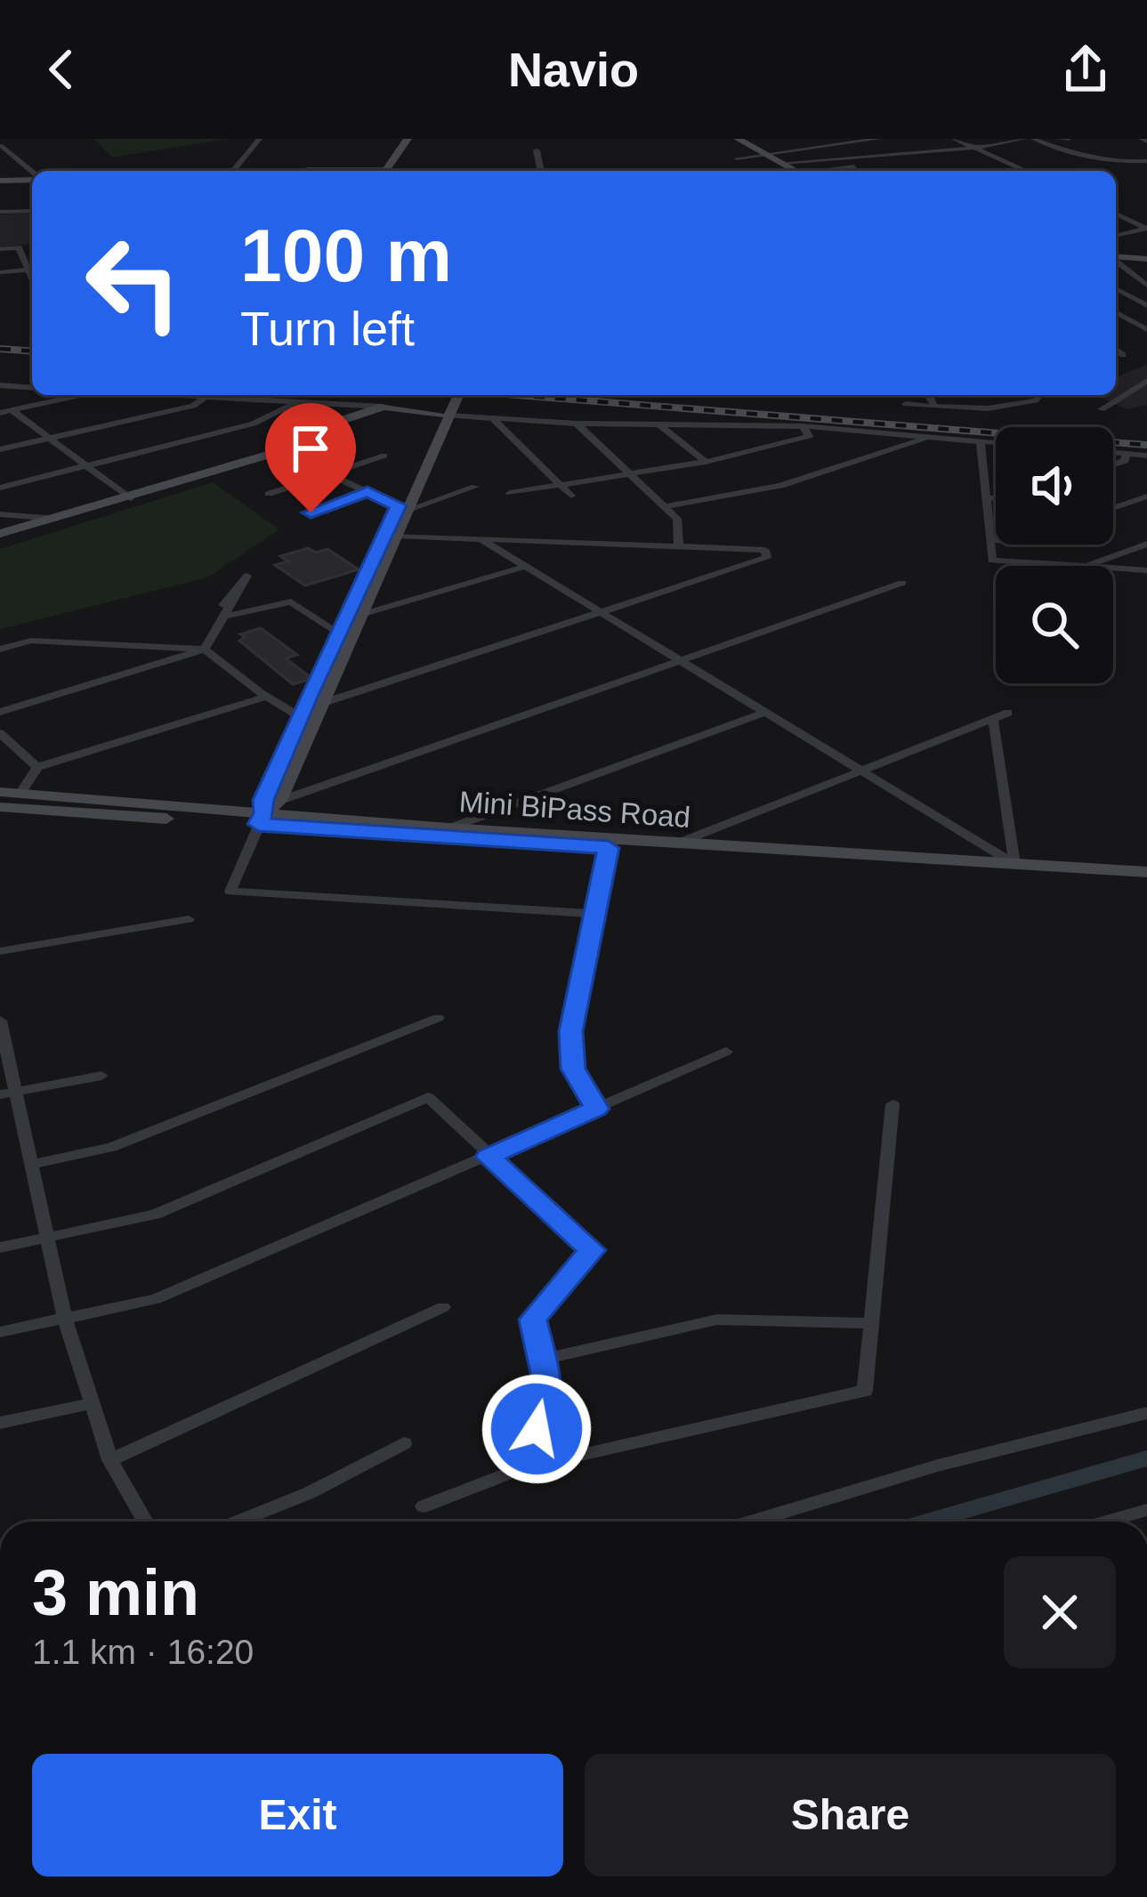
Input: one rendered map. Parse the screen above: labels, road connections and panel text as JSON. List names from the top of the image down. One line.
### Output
{"streets":{"street":["Mini BiPass Road"]},"page":{"header":"Navio","turn":["100 m","Turn left"],"heading":["3 min","1.1 km · 16:20"],"buttons":["Exit","Share"]}}
